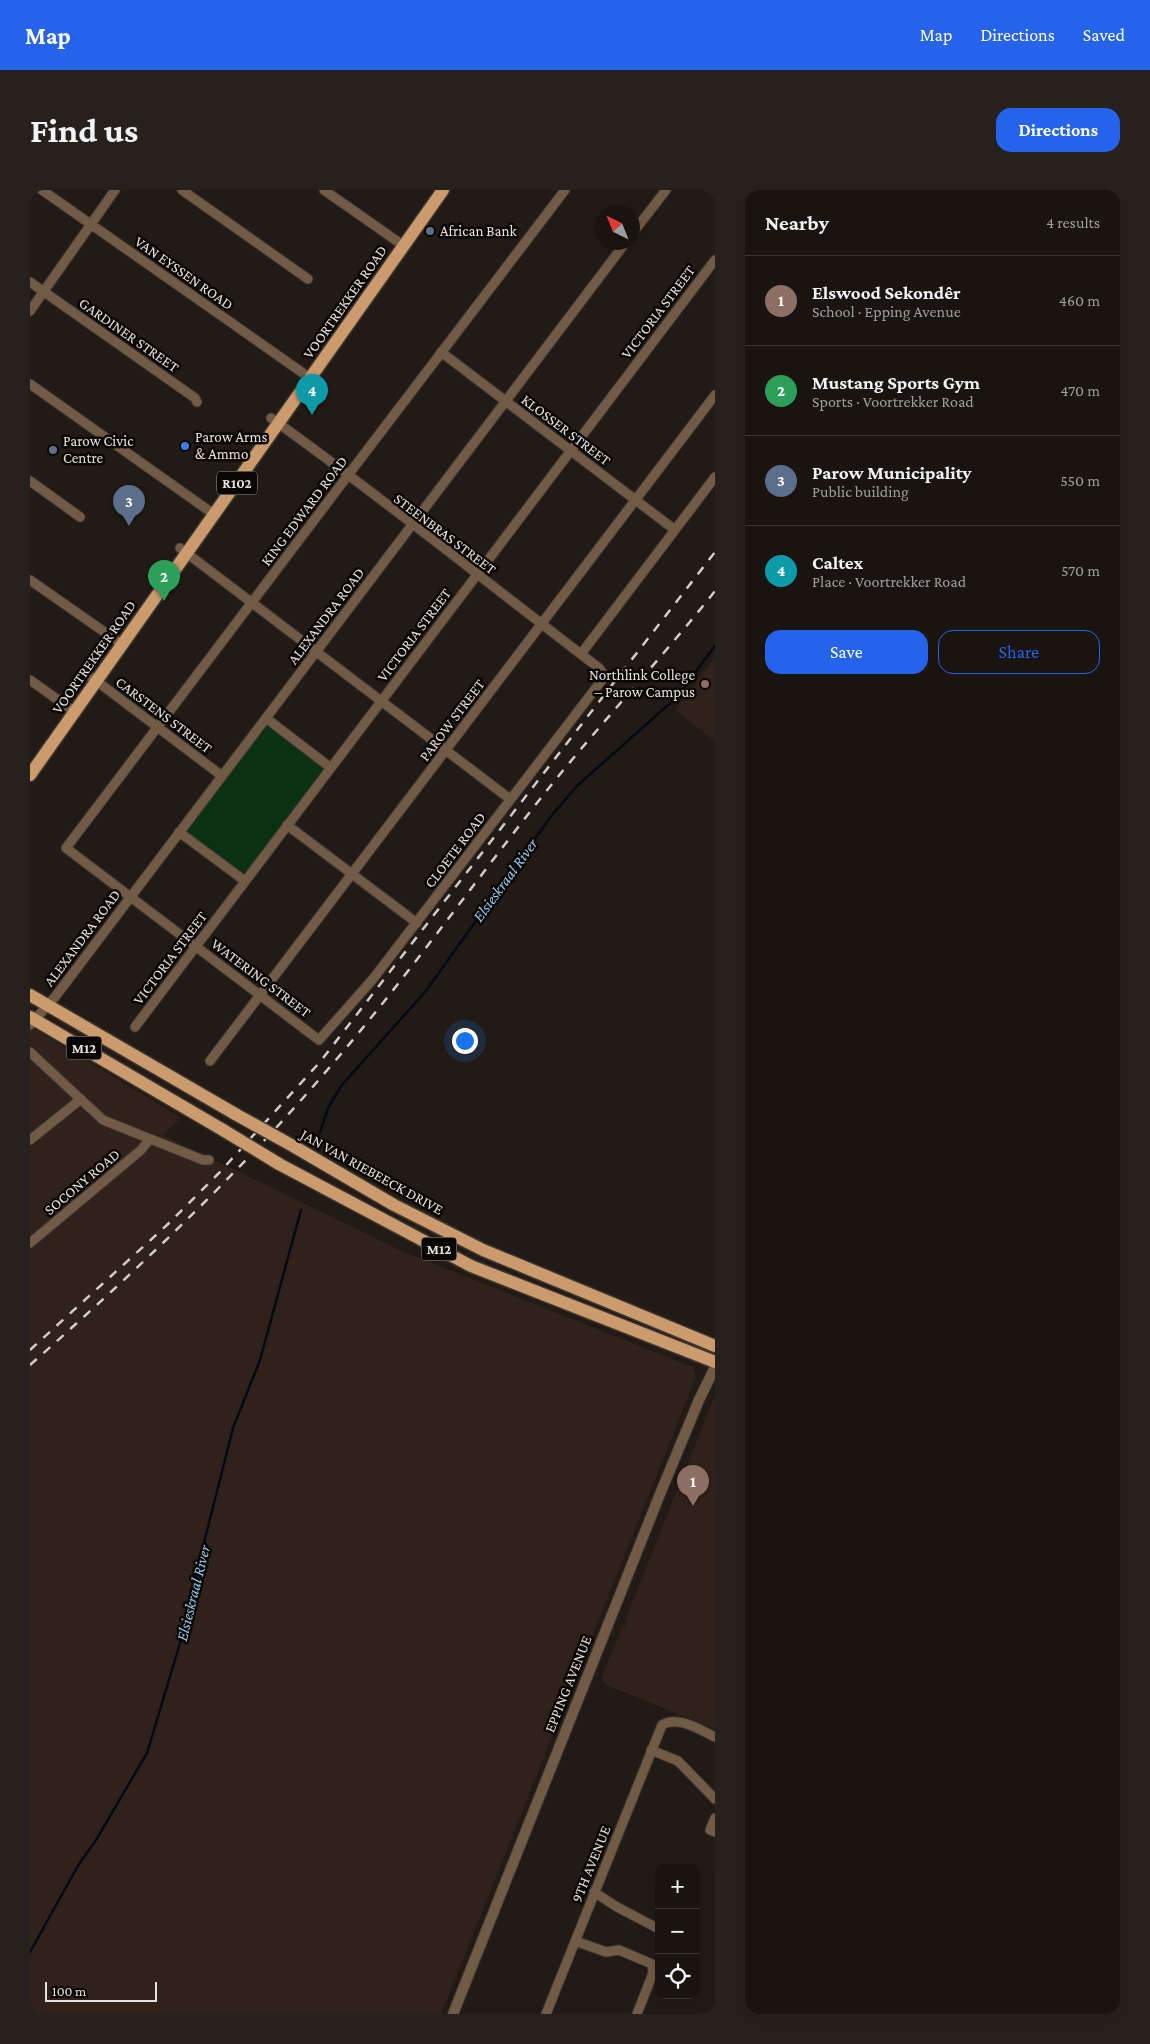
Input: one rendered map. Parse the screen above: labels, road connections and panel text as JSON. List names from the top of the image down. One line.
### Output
{"streets":{"main road":["VOORTREKKER ROAD","R102","M12","JAN VAN RIEBEECK DRIVE"],"street":["VAN EYSSEN ROAD","VICTORIA STREET","GARDINER STREET","KLOSSER STREET","KING EDWARD ROAD","STEENBRAS STREET","ALEXANDRA ROAD","CARSTENS STREET","PAROW STREET","CLOETE ROAD","WATERING STREET","SOCONY ROAD","EPPING AVENUE","9TH AVENUE"]},"crossings":[["VAN EYSSEN ROAD","VOORTREKKER ROAD"],["VOORTREKKER ROAD","STEENBRAS STREET"],["VOORTREKKER ROAD","CARSTENS STREET"],["VICTORIA STREET","KLOSSER STREET"],["VICTORIA STREET","STEENBRAS STREET"],["VICTORIA STREET","WATERING STREET"],["KLOSSER STREET","KING EDWARD ROAD"],["KLOSSER STREET","ALEXANDRA ROAD"],["KLOSSER STREET","PAROW STREET"],["KING EDWARD ROAD","STEENBRAS STREET"],["KING EDWARD ROAD","CARSTENS STREET"],["KING EDWARD ROAD","WATERING STREET"],["STEENBRAS STREET","ALEXANDRA ROAD"],["STEENBRAS STREET","PAROW STREET"],["STEENBRAS STREET","CLOETE ROAD"],["ALEXANDRA ROAD","CARSTENS STREET"],["ALEXANDRA ROAD","WATERING STREET"],["ALEXANDRA ROAD","M12"],["ALEXANDRA ROAD","JAN VAN RIEBEECK DRIVE"],["PAROW STREET","WATERING STREET"],["CLOETE ROAD","WATERING STREET"]],"water":["Elsieskraal River"],"places":["African Bank","Parow Arms & Ammo","Parow Civic Centre","Northlink College – Parow Campus"],"scale_bar":"100 m","north":"top left","page":{"header":"Map","nav":["Map","Directions","Saved"],"buttons":["Directions",["Save","Share"]],"title":"Find us","heading":["Nearby","4 results"],"list":[{"mark":"1","name":"Elswood Sekondêr","note":"School · Epping Avenue","value":"460 m"},{"mark":"2","name":"Mustang Sports Gym","note":"Sports · Voortrekker Road","value":"470 m"},{"mark":"3","name":"Parow Municipality","note":"Public building","value":"550 m"},{"mark":"4","name":"Caltex","note":"Place · Voortrekker Road","value":"570 m"}],"pins":["4","3","2","1"],"map_buttons":["+","−"],"scale":"100 m"}}
